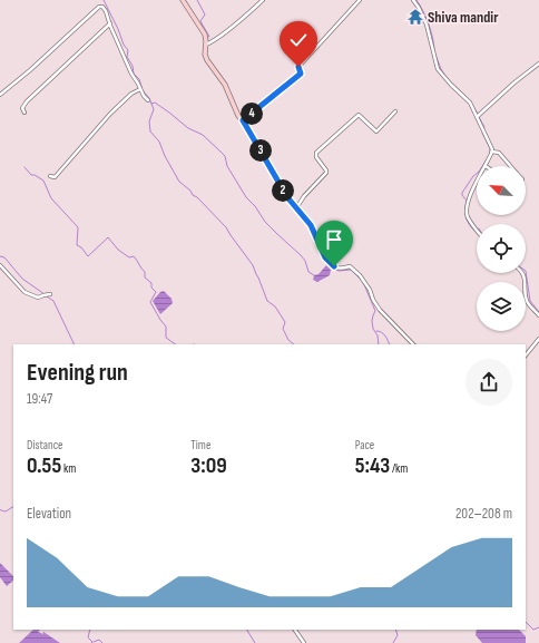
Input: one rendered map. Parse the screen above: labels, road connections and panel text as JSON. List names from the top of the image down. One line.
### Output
{"places":{"temple":["Shiva mandir"]},"north":"top left","page":{"pins":["4","3","2"],"heading":["Evening run","19:47"],"stats":[["Distance","0.55 km"],["Time","3:09"],["Pace","5:43 /km"]],"chart":["Elevation","202–208 m"]}}
